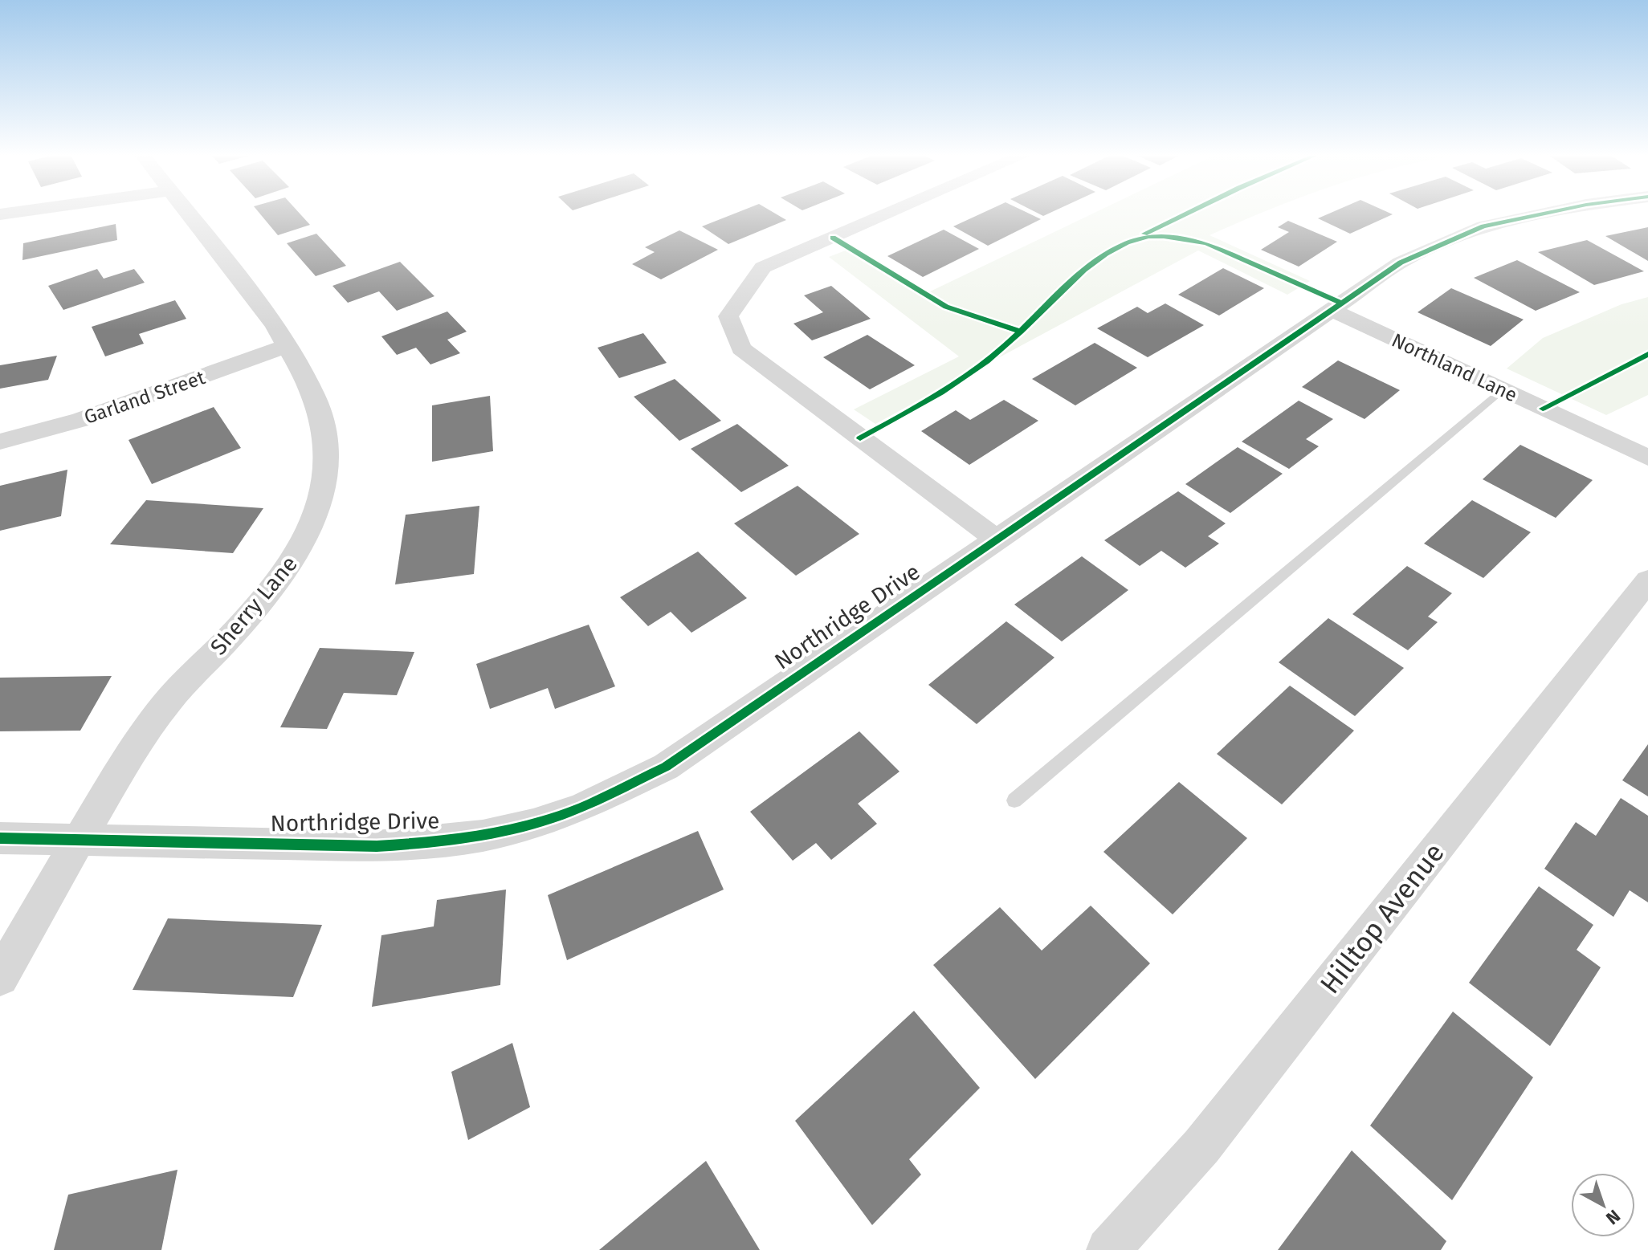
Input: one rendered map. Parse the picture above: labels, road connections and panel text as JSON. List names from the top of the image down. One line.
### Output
{"streets":{"street":["Northland Lane","Garland Street","Sherry Lane","Northridge Drive","Hilltop Avenue"]},"crossings":[["Northland Lane","Northridge Drive"],["Garland Street","Sherry Lane"],["Sherry Lane","Northridge Drive"]],"north":"bottom right"}
